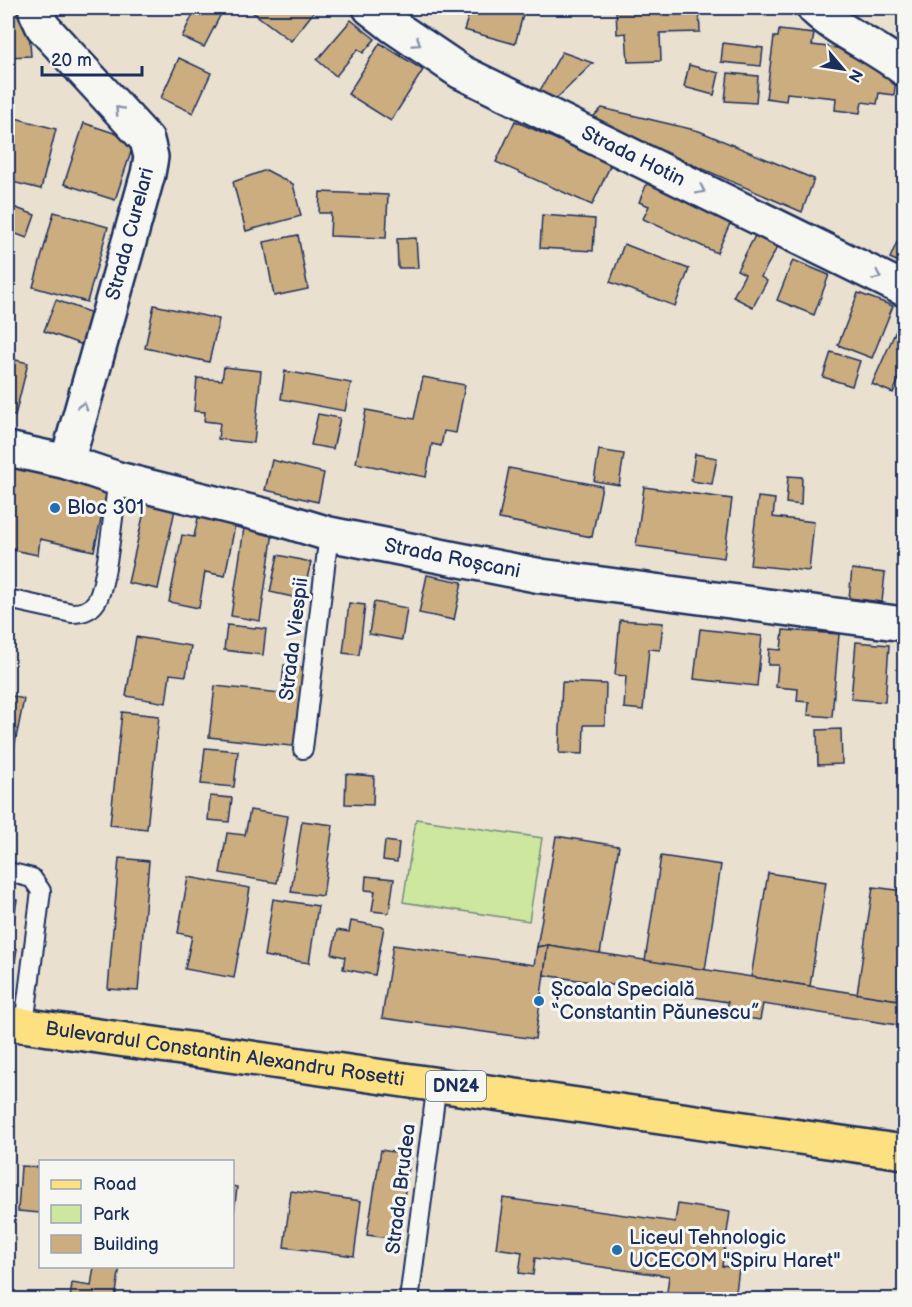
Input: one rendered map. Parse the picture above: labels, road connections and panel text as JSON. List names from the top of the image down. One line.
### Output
{"streets":{"main road":["Bulevardul Constantin Alexandru Rosetti","DN24"],"street":["Strada Hotin","Strada Curelari","Strada Roșcani"],"lane":["Strada Viespii","Strada Brudea"]},"crossings":[["Strada Curelari","Strada Roșcani"],["Strada Roșcani","Strada Viespii"],["Bulevardul Constantin Alexandru Rosetti","Strada Brudea"]],"one_way":["Strada Hotin","Strada Curelari"],"places":["Bloc 301","Școala Specială “Constantin Păunescu”","Liceul Tehnologic UCECOM \"Spiru Haret\""],"legend":["Road","Park","Building"],"scale_bar":"20 m","north":"bottom right"}
